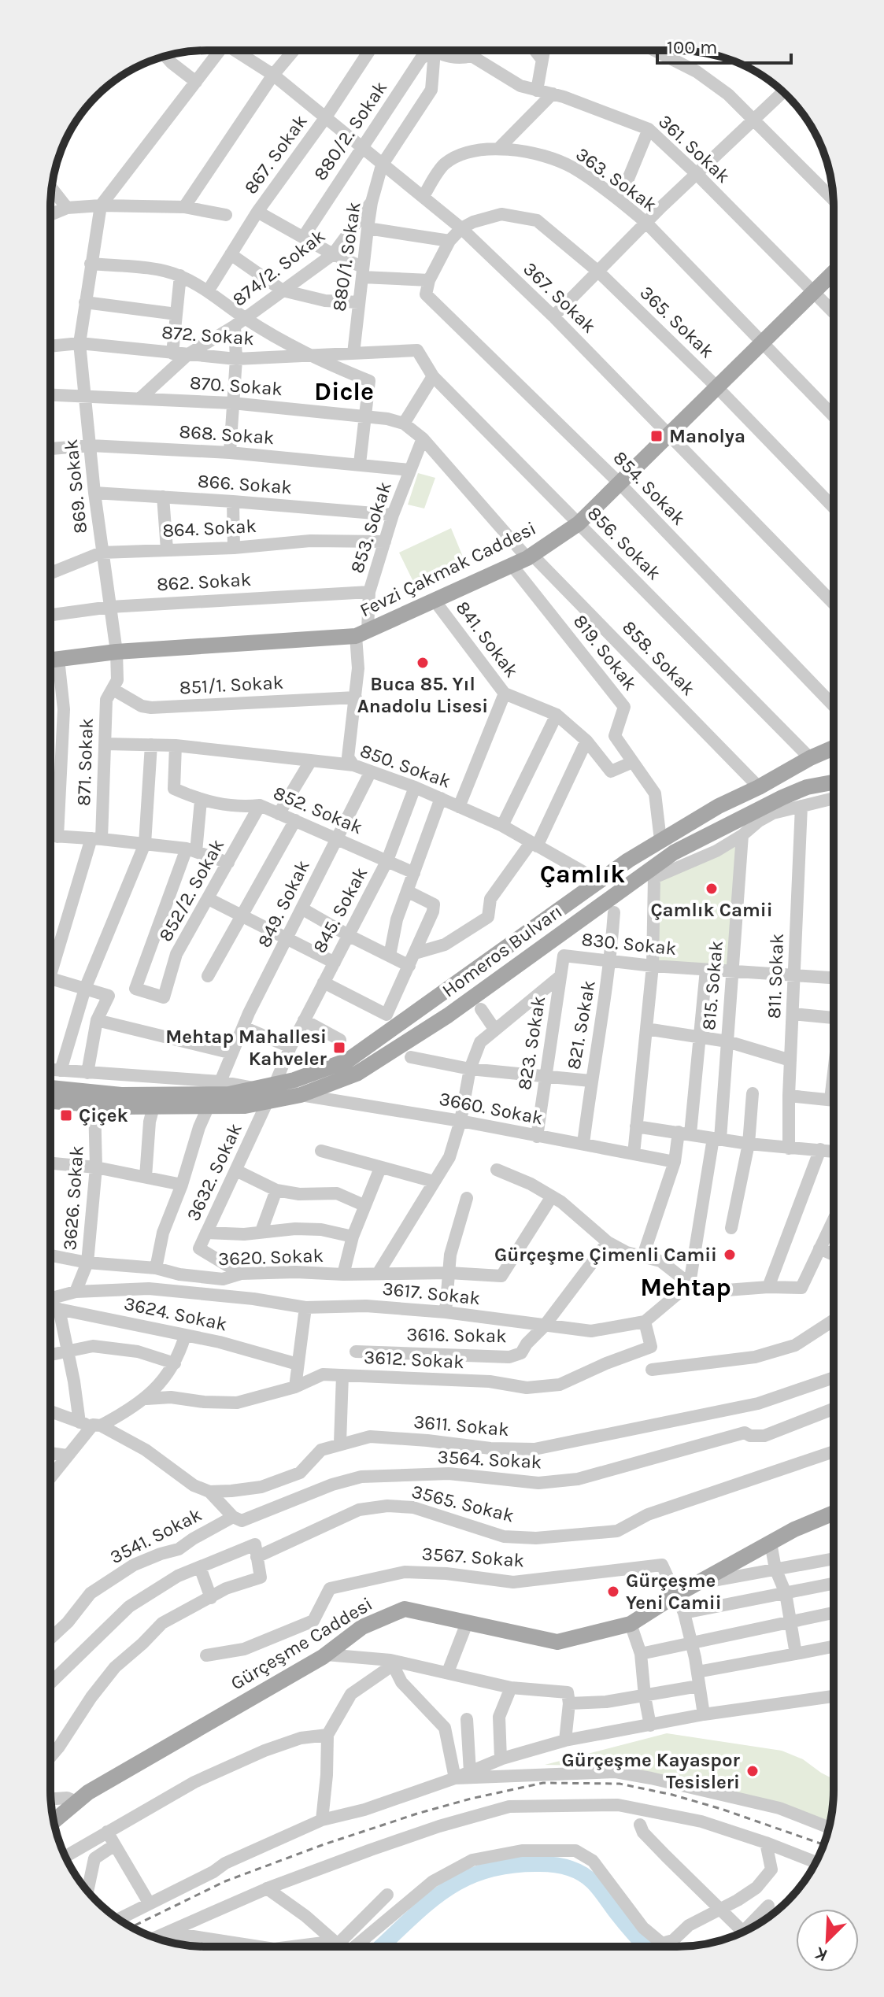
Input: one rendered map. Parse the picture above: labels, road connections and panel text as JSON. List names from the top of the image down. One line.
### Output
{"streets":{"main road":["Fevzi Çakmak Caddesi","Homeros Bulvarı","Gürçeşme Caddesi"],"street":["880/2. Sokak","361. Sokak","867. Sokak","363. Sokak","880/1. Sokak","874/2. Sokak","367. Sokak","365. Sokak","872. Sokak","870. Sokak","868. Sokak","866. Sokak","869. Sokak","854. Sokak","853. Sokak","864. Sokak","856. Sokak","862. Sokak","841. Sokak","819. Sokak","858. Sokak","851/1. Sokak","871. Sokak","850. Sokak","852. Sokak","852/2. Sokak","849. Sokak","845. Sokak","830. Sokak","811. Sokak","815. Sokak","821. Sokak","823. Sokak","3660. Sokak","3632. Sokak","3626. Sokak","3620. Sokak","3617. Sokak","3624. Sokak","3616. Sokak","3612. Sokak","3611. Sokak","3564. Sokak","3565. Sokak","3541. Sokak","3567. Sokak"]},"crossings":[["880/2. Sokak","367. Sokak"],["361. Sokak","Fevzi Çakmak Caddesi"],["867. Sokak","367. Sokak"],["363. Sokak","367. Sokak"],["363. Sokak","Fevzi Çakmak Caddesi"],["880/1. Sokak","874/2. Sokak"],["880/1. Sokak","367. Sokak"],["880/1. Sokak","856. Sokak"],["874/2. Sokak","872. Sokak"],["874/2. Sokak","870. Sokak"],["367. Sokak","365. Sokak"],["367. Sokak","Fevzi Çakmak Caddesi"],["365. Sokak","Fevzi Çakmak Caddesi"],["872. Sokak","870. Sokak"],["872. Sokak","869. Sokak"],["870. Sokak","869. Sokak"],["870. Sokak","853. Sokak"],["870. Sokak","858. Sokak"],["868. Sokak","869. Sokak"],["868. Sokak","853. Sokak"],["866. Sokak","869. Sokak"],["866. Sokak","853. Sokak"],["869. Sokak","864. Sokak"],["869. Sokak","Fevzi Çakmak Caddesi"],["869. Sokak","862. Sokak"],["869. Sokak","871. Sokak"],["854. Sokak","Fevzi Çakmak Caddesi"],["853. Sokak","864. Sokak"],["853. Sokak","Fevzi Çakmak Caddesi"],["853. Sokak","862. Sokak"],["853. Sokak","858. Sokak"],["853. Sokak","851/1. Sokak"],["853. Sokak","850. Sokak"],["856. Sokak","Fevzi Çakmak Caddesi"],["856. Sokak","Homeros Bulvarı"],["Fevzi Çakmak Caddesi","841. Sokak"],["Fevzi Çakmak Caddesi","819. Sokak"],["Fevzi Çakmak Caddesi","858. Sokak"],["Fevzi Çakmak Caddesi","871. Sokak"],["841. Sokak","850. Sokak"],["819. Sokak","Homeros Bulvarı"],["858. Sokak","Homeros Bulvarı"],["851/1. Sokak","871. Sokak"],["871. Sokak","850. Sokak"],["850. Sokak","852. Sokak"],["850. Sokak","849. Sokak"],["850. Sokak","845. Sokak"],["850. Sokak","Homeros Bulvarı"],["852. Sokak","852/2. Sokak"],["852. Sokak","849. Sokak"],["852. Sokak","845. Sokak"],["845. Sokak","3632. Sokak"],["830. Sokak","811. Sokak"],["830. Sokak","815. Sokak"],["830. Sokak","821. Sokak"],["830. Sokak","823. Sokak"],["821. Sokak","3660. Sokak"],["823. Sokak","3660. Sokak"],["3632. Sokak","3620. Sokak"],["3626. Sokak","3620. Sokak"],["3626. Sokak","3617. Sokak"],["3617. Sokak","3616. Sokak"],["3617. Sokak","3612. Sokak"],["3564. Sokak","3541. Sokak"],["3567. Sokak","Gürçeşme Caddesi"]],"districts":["Dicle","Çamlık","Mehtap"],"places":{"transit":["Manolya","Mehtap Mahallesi Kahveler","Çiçek"],"other":["Buca 85. Yıl Anadolu Lisesi","Çamlık Camii","Gürçeşme Çimenli Camii","Gürçeşme Yeni Camii","Gürçeşme Kayaspor Tesisleri"]},"scale_bar":"100 m","north":"bottom left"}
